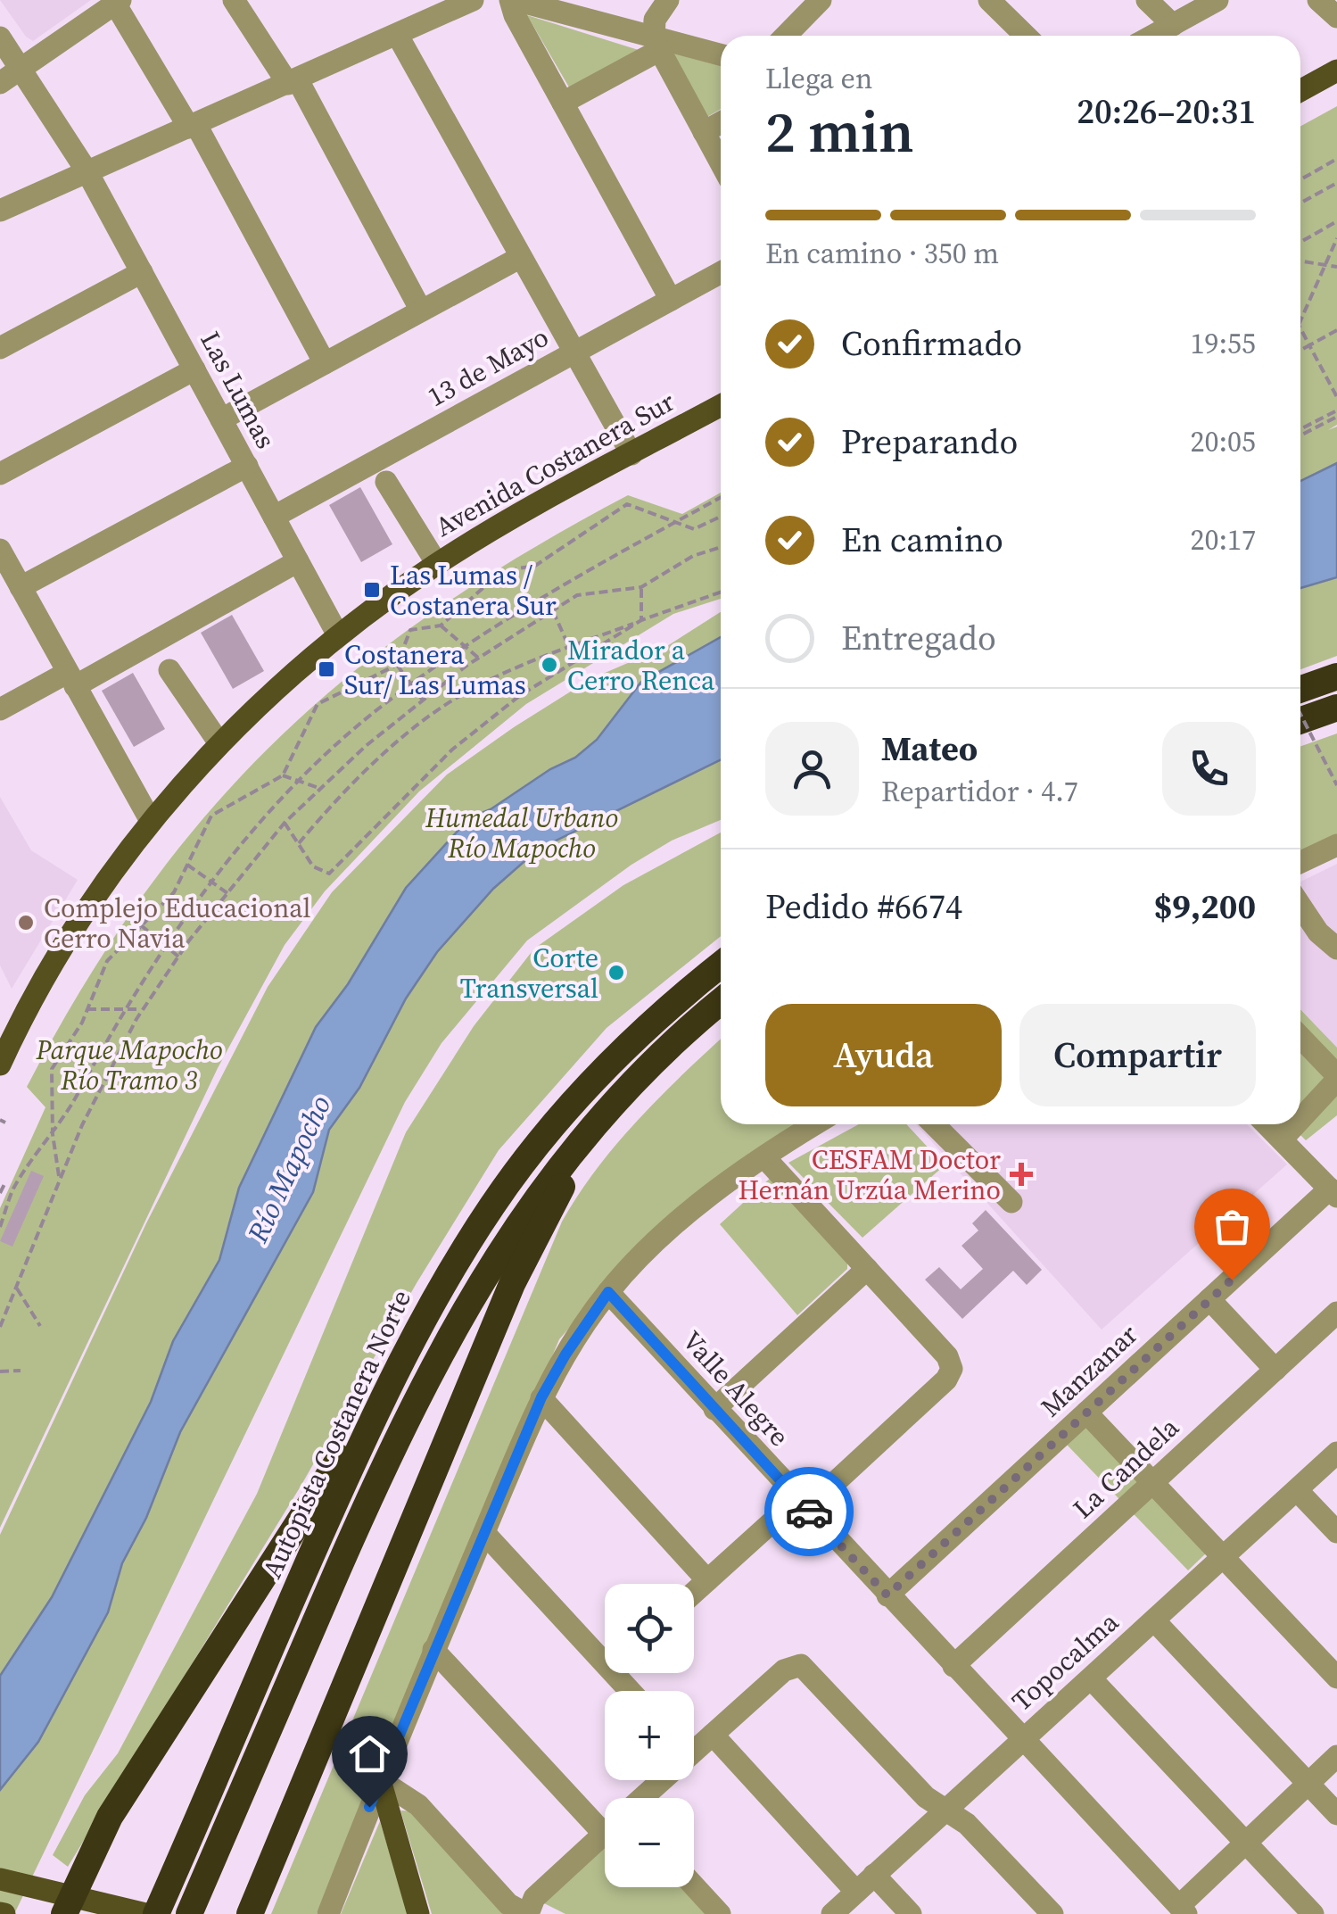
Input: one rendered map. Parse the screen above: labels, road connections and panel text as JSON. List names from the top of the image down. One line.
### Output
{"streets":{"highway":["Autopista Costanera Norte"],"main road":["Avenida Costanera Sur"],"street":["13 de Mayo","Las Lumas","Manzanar","Valle Alegre","La Candela","Topocalma"]},"crossings":[["13 de Mayo","Las Lumas"],["Las Lumas","Avenida Costanera Sur"],["Manzanar","Valle Alegre"],["Valle Alegre","La Candela"],["Valle Alegre","Topocalma"]],"water":["Río Mapocho"],"parks":["Humedal Urbano Río Mapocho","Parque Mapocho Río Tramo 3"],"places":{"transit":["Las Lumas / Costanera Sur","Costanera Sur/ Las Lumas"],"other":["Mirador a Cerro Renca","Complejo Educacional Cerro Navia","Corte Transversal"],"health":["CESFAM Doctor Hernán Urzúa Merino"]},"page":{"heading":["2 min","Llega en","20:26–20:31"],"panel":["Mateo","Repartidor · 4.7","Pedido #6674","$9,200"],"bar":"En camino · 350 m","list":[["Confirmado","19:55"],["Preparando","20:05"],["En camino","20:17"],"Entregado"],"buttons":["Ayuda","Compartir"],"map_buttons":["+","−"]}}
